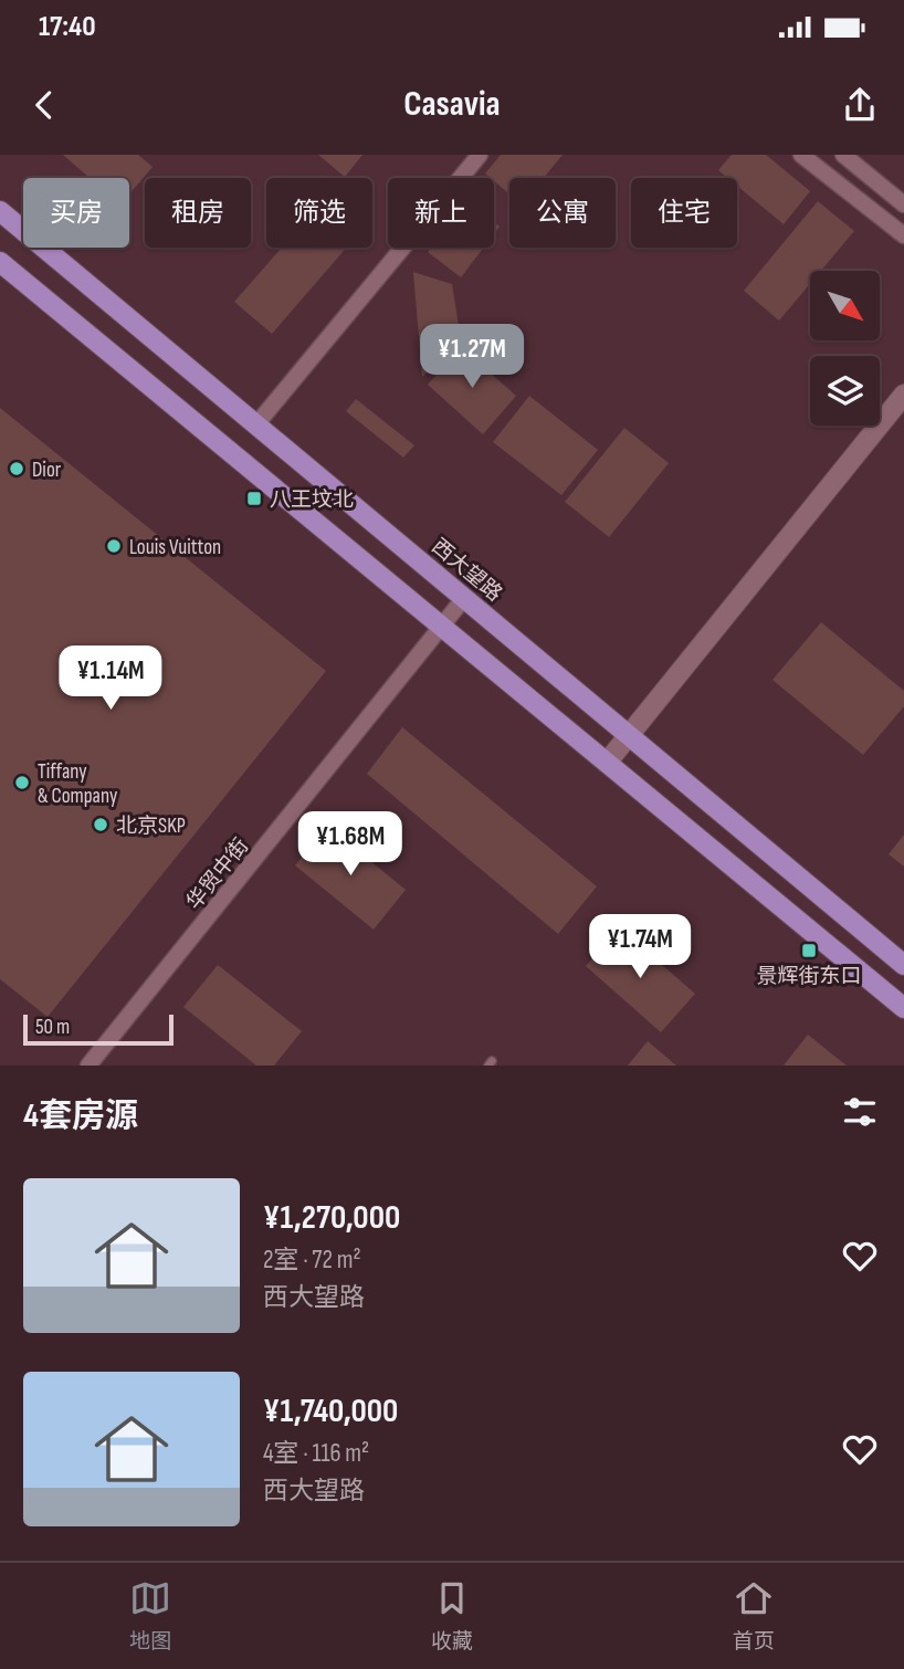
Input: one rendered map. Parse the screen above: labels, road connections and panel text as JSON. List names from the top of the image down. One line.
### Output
{"streets":{"main road":["西大望路"],"street":["华贸中街"]},"crossings":[["西大望路","华贸中街"]],"places":{"other":["Dior","Louis Vuitton","Tiffany & Company","北京SKP"],"transit":["八王坟北","景辉街东口"]},"scale_bar":"50 m","north":"bottom right","page":{"status":"17:40","header":"Casavia","chip":["买房","租房","筛选","新上","公寓","住宅"],"price":["¥1.27M","¥1.14M","¥1.68M","¥1.74M"],"scale":"50 m","heading":"4套房源","list":[{"name":"¥1,270,000","note":"2室 · 72 m² · 西大望路"},{"name":"¥1,740,000","note":"4室 · 116 m² · 西大望路"}],"tabs":["地图","收藏","首页"]}}
